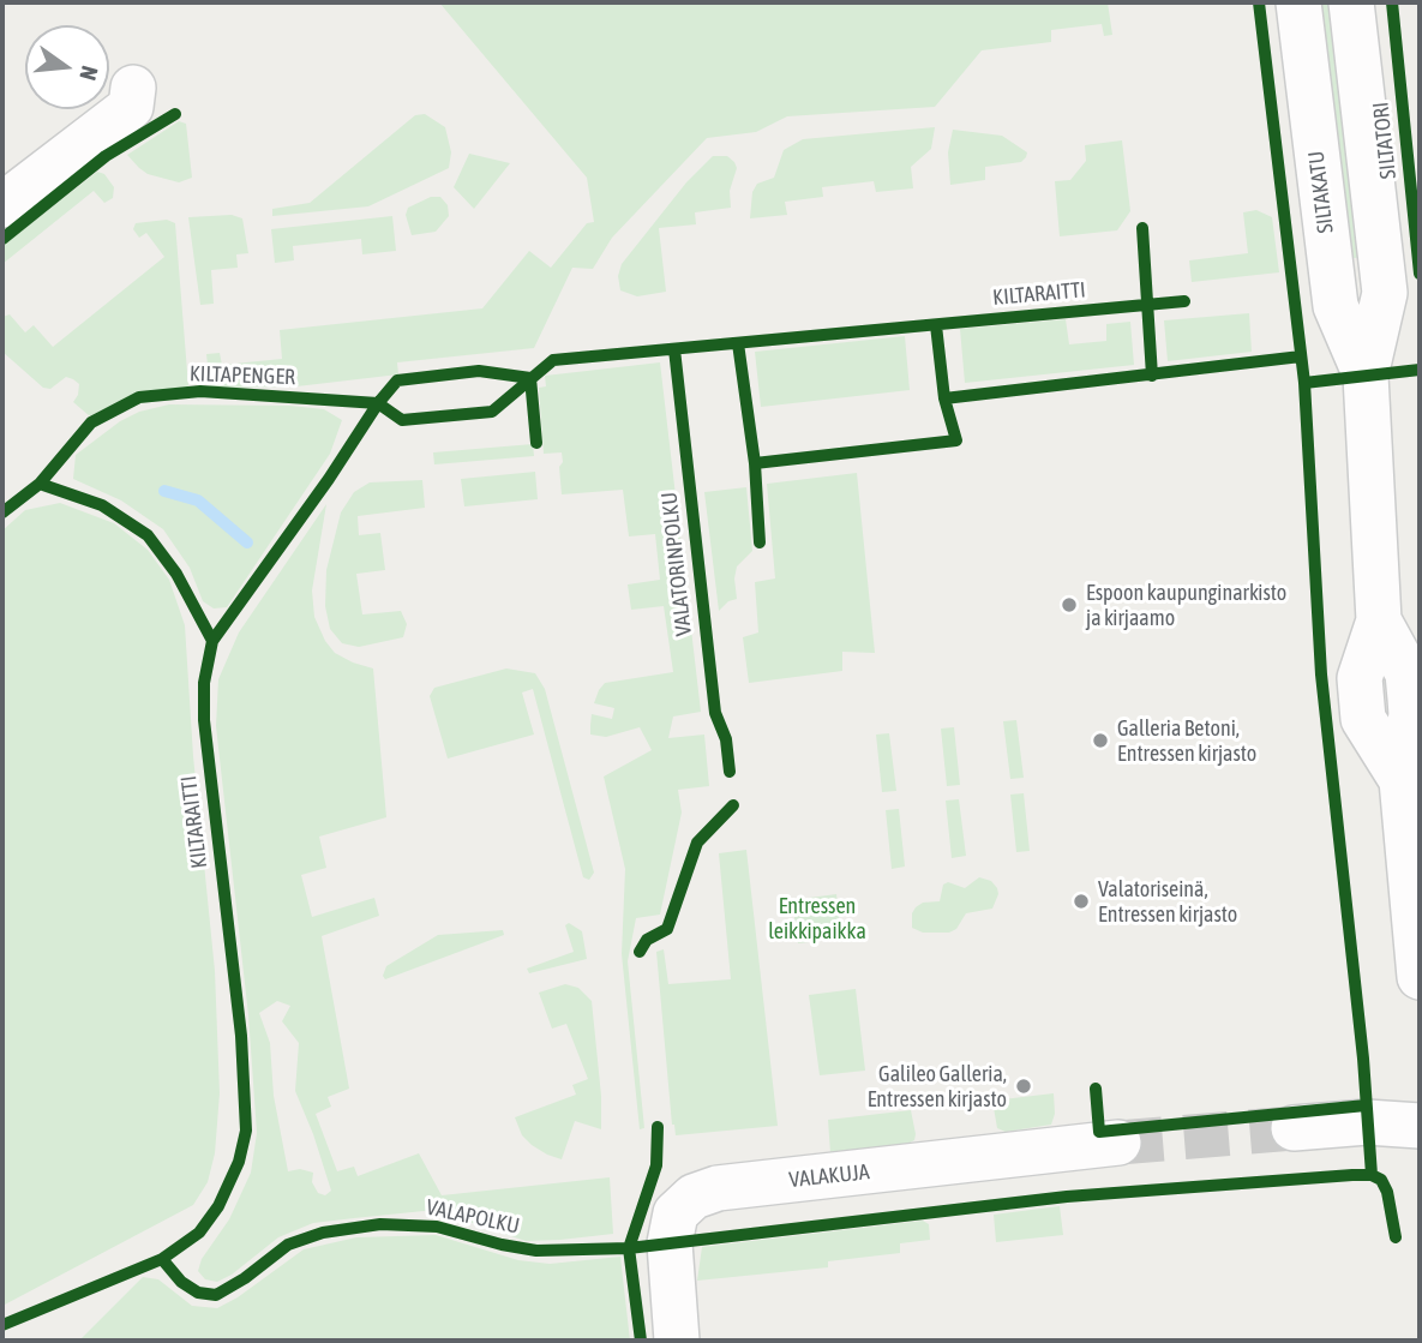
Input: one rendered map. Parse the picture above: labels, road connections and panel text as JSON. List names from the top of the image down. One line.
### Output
{"streets":{"street":["SILTAKATU","VALAKUJA"],"cycle path":["SILTATORI","KILTARAITTI","KILTAPENGER","VALATORINPOLKU","VALAPOLKU"]},"parks":["Entressen leikkipaikka"],"places":["Espoon kaupunginarkisto ja kirjaamo","Galleria Betoni, Entressen kirjasto","Valatoriseinä, Entressen kirjasto","Galileo Galleria, Entressen kirjasto"],"north":"right"}
